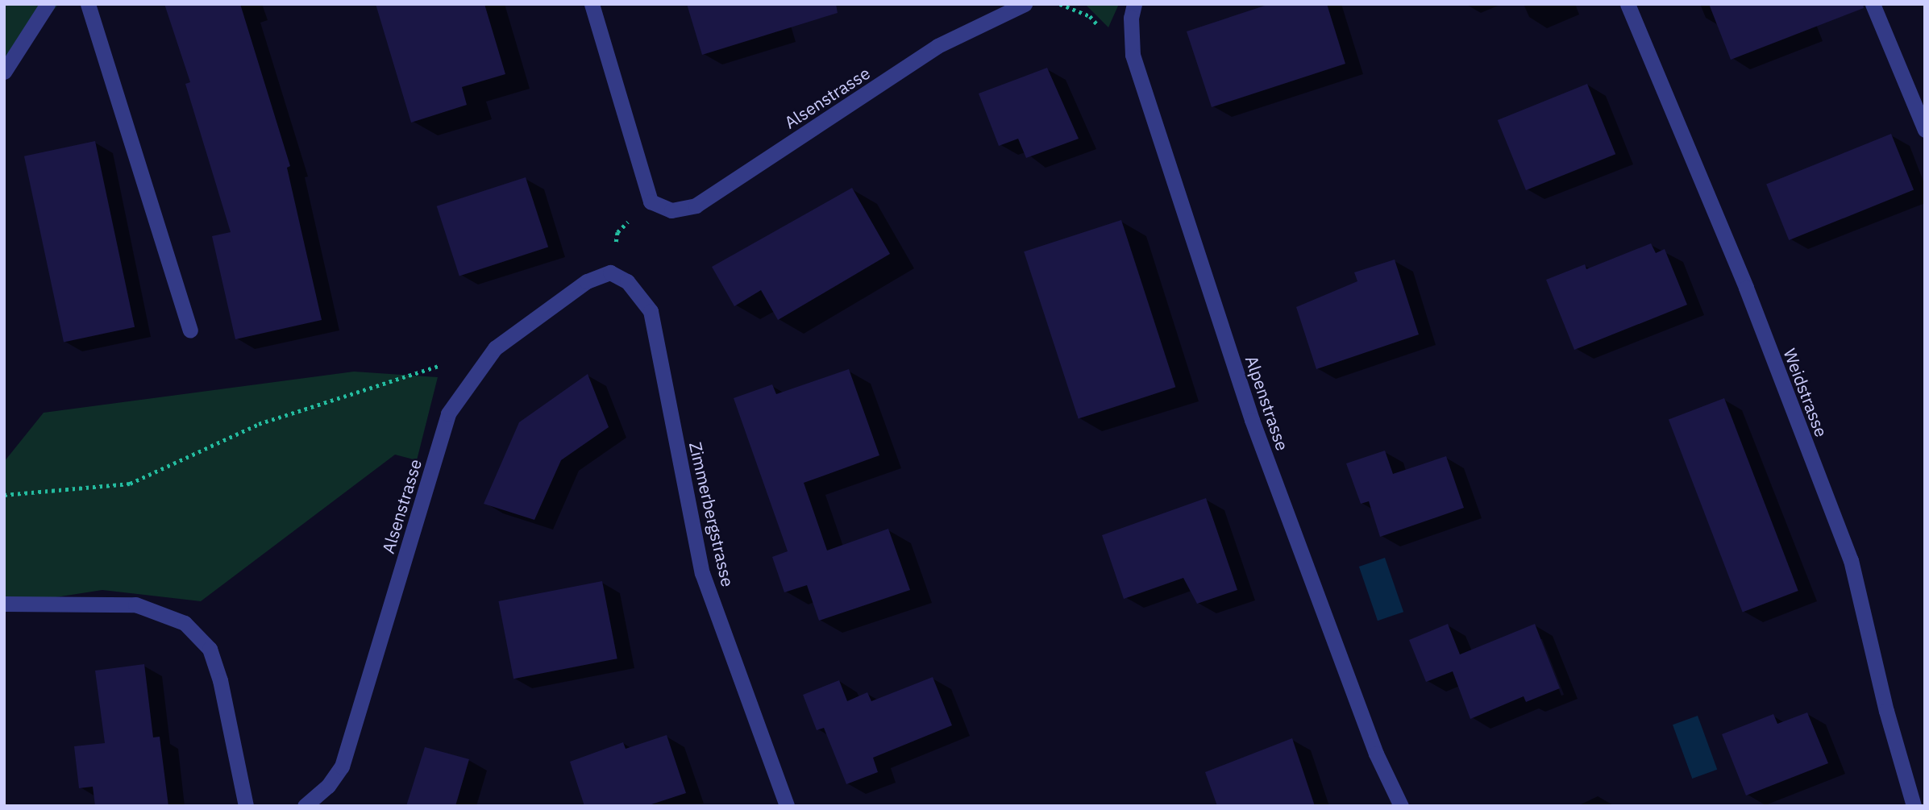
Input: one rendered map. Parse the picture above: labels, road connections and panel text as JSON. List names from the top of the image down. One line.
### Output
{"streets":{"street":["Alsenstrasse","Weidstrasse","Alpenstrasse","Zimmerbergstrasse"]},"crossings":[["Alsenstrasse","Zimmerbergstrasse"]]}
